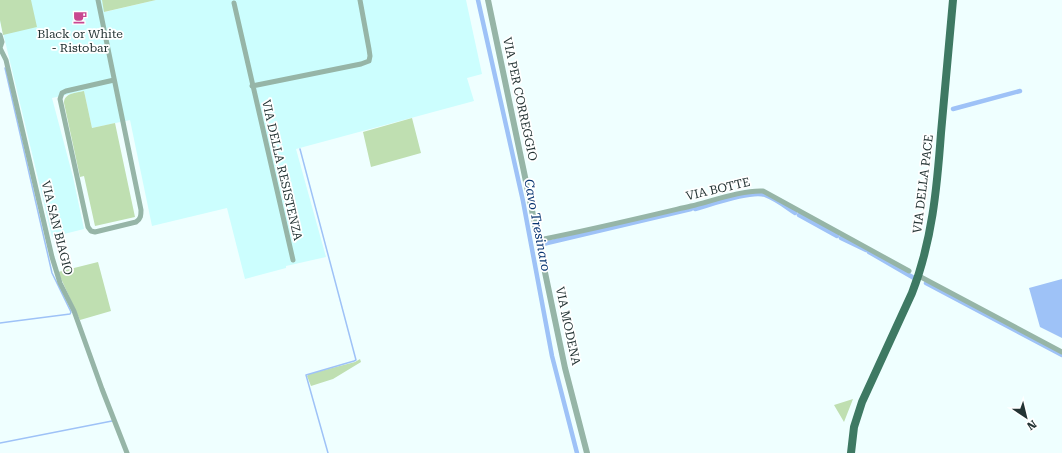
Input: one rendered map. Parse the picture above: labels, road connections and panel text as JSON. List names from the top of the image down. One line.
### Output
{"streets":{"main road":["VIA DELLA PACE"],"street":["VIA PER CORREGGIO","VIA DELLA RESISTENZA","VIA BOTTE","VIA SAN BIAGIO","VIA MODENA"]},"crossings":[["VIA PER CORREGGIO","VIA MODENA"],["VIA BOTTE","VIA MODENA"]],"water":["Cavo Tresinaro"],"places":{"cafe":["Black or White - Ristobar"]},"north":"bottom right"}
